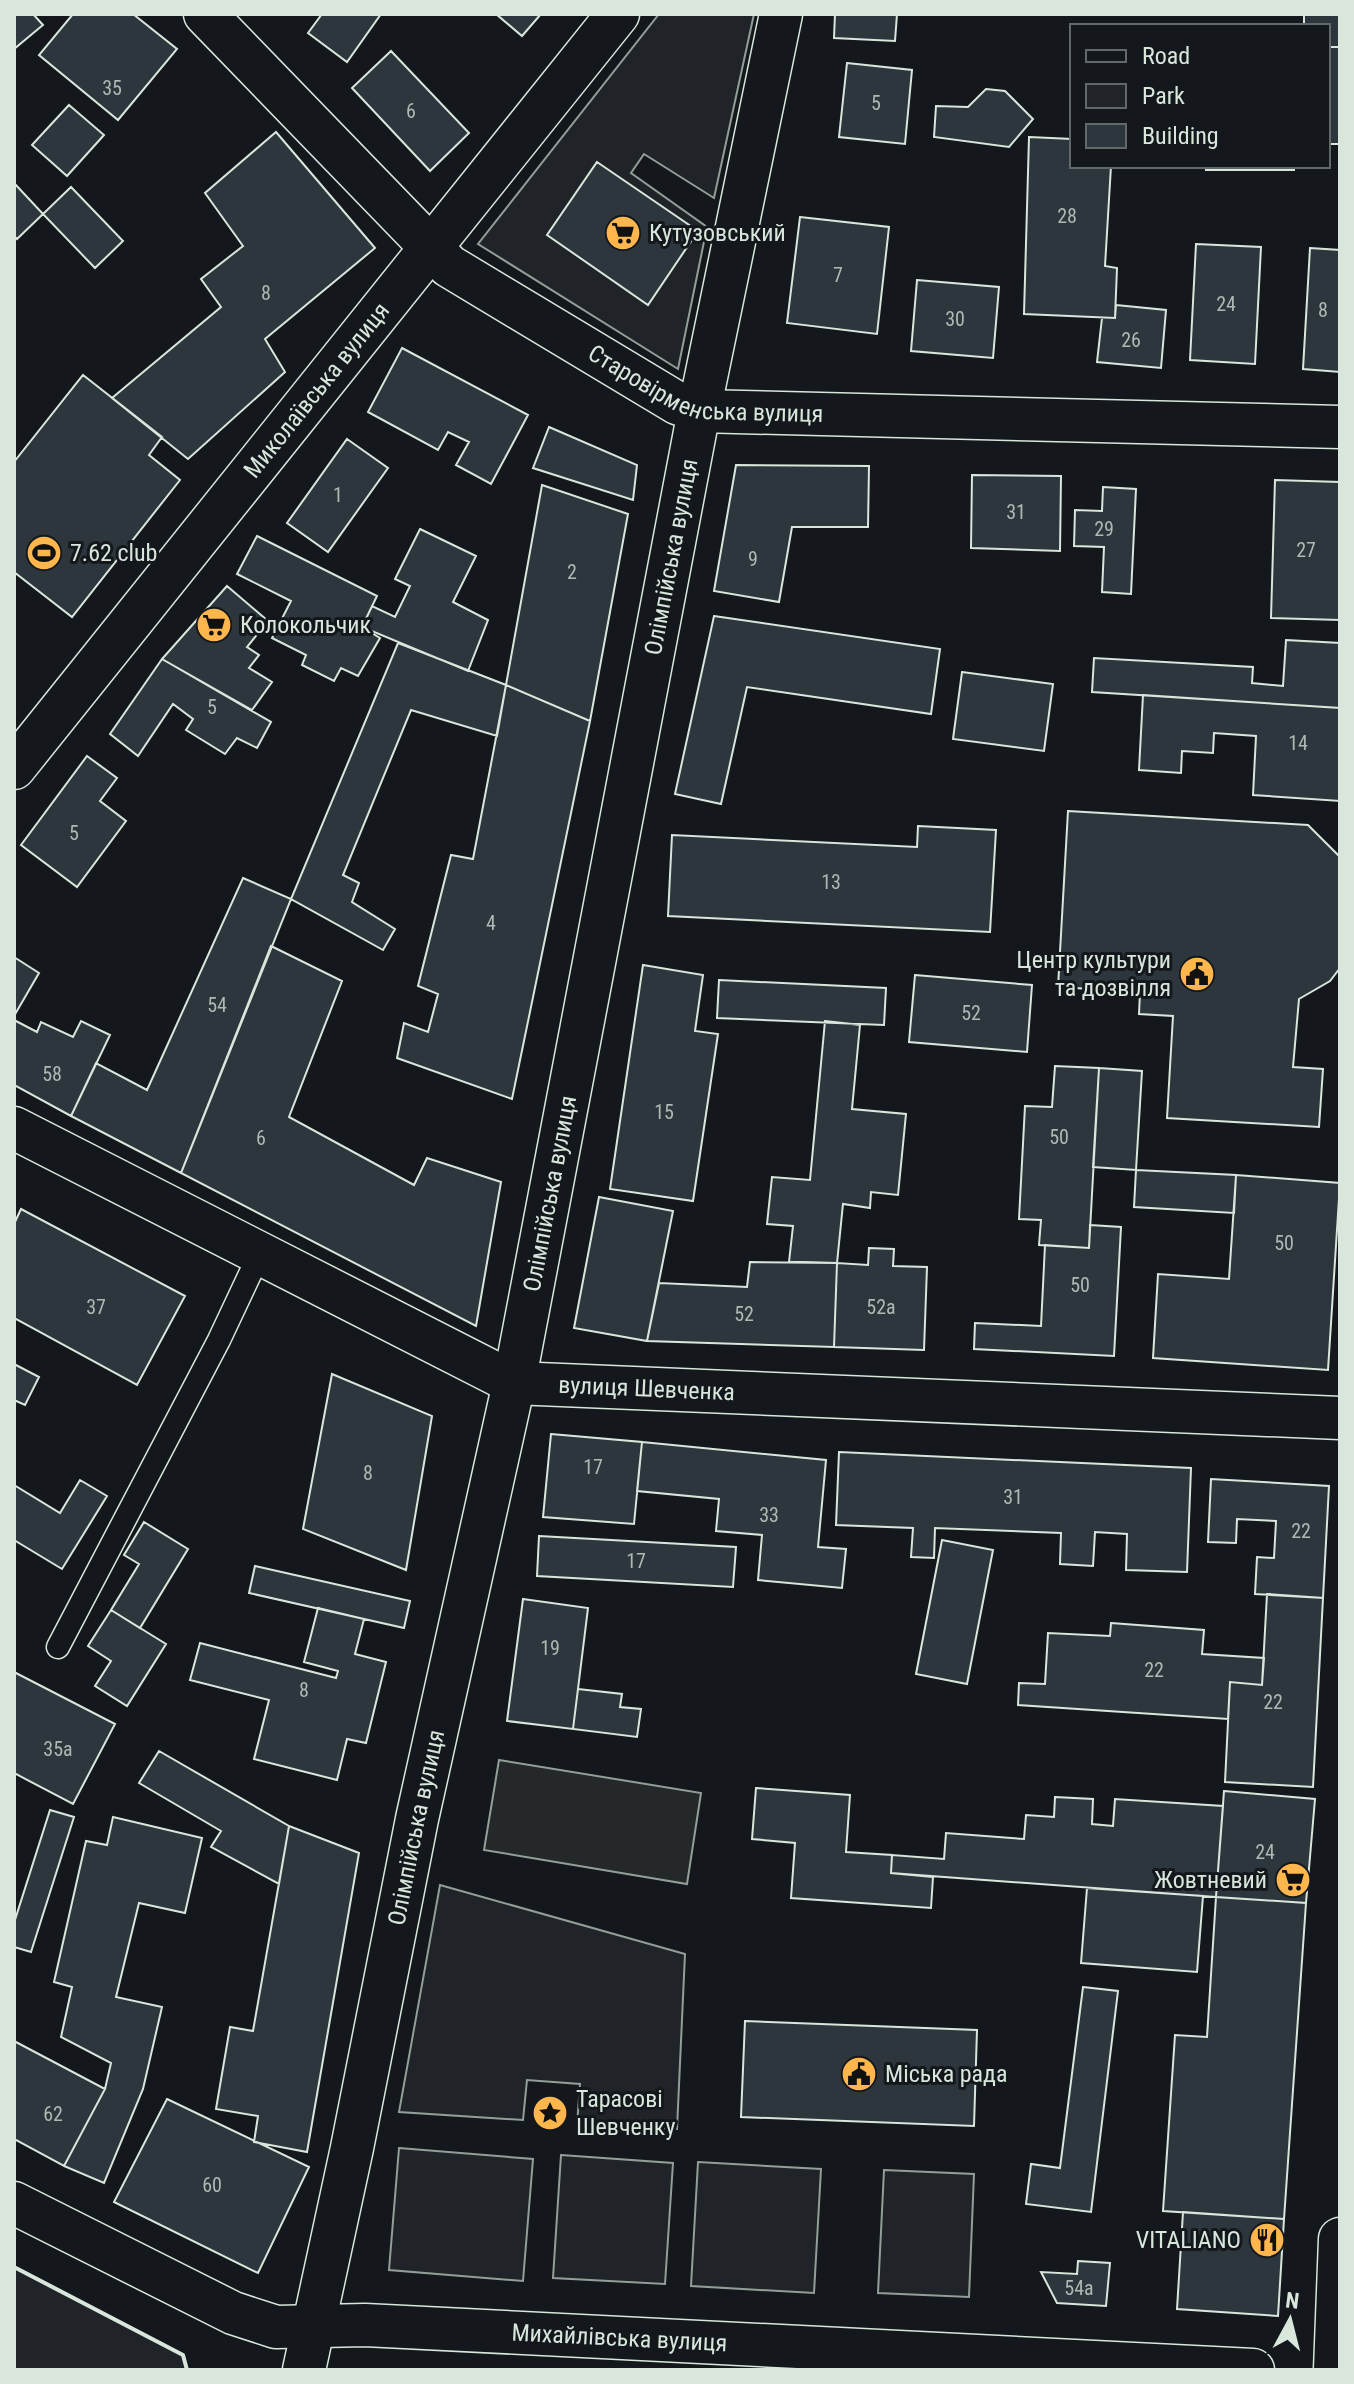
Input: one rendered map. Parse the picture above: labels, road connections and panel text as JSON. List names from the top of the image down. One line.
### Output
{"streets":{"street":["Старовірменська вулиця","Миколаївська вулиця","Олімпійська вулиця","вулиця Шевченка","Михайлівська вулиця"]},"crossings":[["Старовірменська вулиця","Миколаївська вулиця"],["Старовірменська вулиця","Олімпійська вулиця"],["Олімпійська вулиця","вулиця Шевченка"],["Олімпійська вулиця","Михайлівська вулиця"]],"places":{"supermarket":["Кутузовський","Колокольчик","Жовтневий"],"sports":["7.62 club"],"public building":["Центр культури та дозвілля","Міська рада"],"place":["Тарасові Шевченку"],"restaurant":["VITALIANO"]},"house_numbers":["35","5","6","28","7","8","24","8","30","26","1","31","29","27","9","2","5","14","5","13","4","54","52","58","15","50","6","50","50","37","52а","52","17","8","31","33","22","17","19","22","8","22","35а","24","62","60","54а"],"legend":["Road","Park","Building"],"north":"top"}
